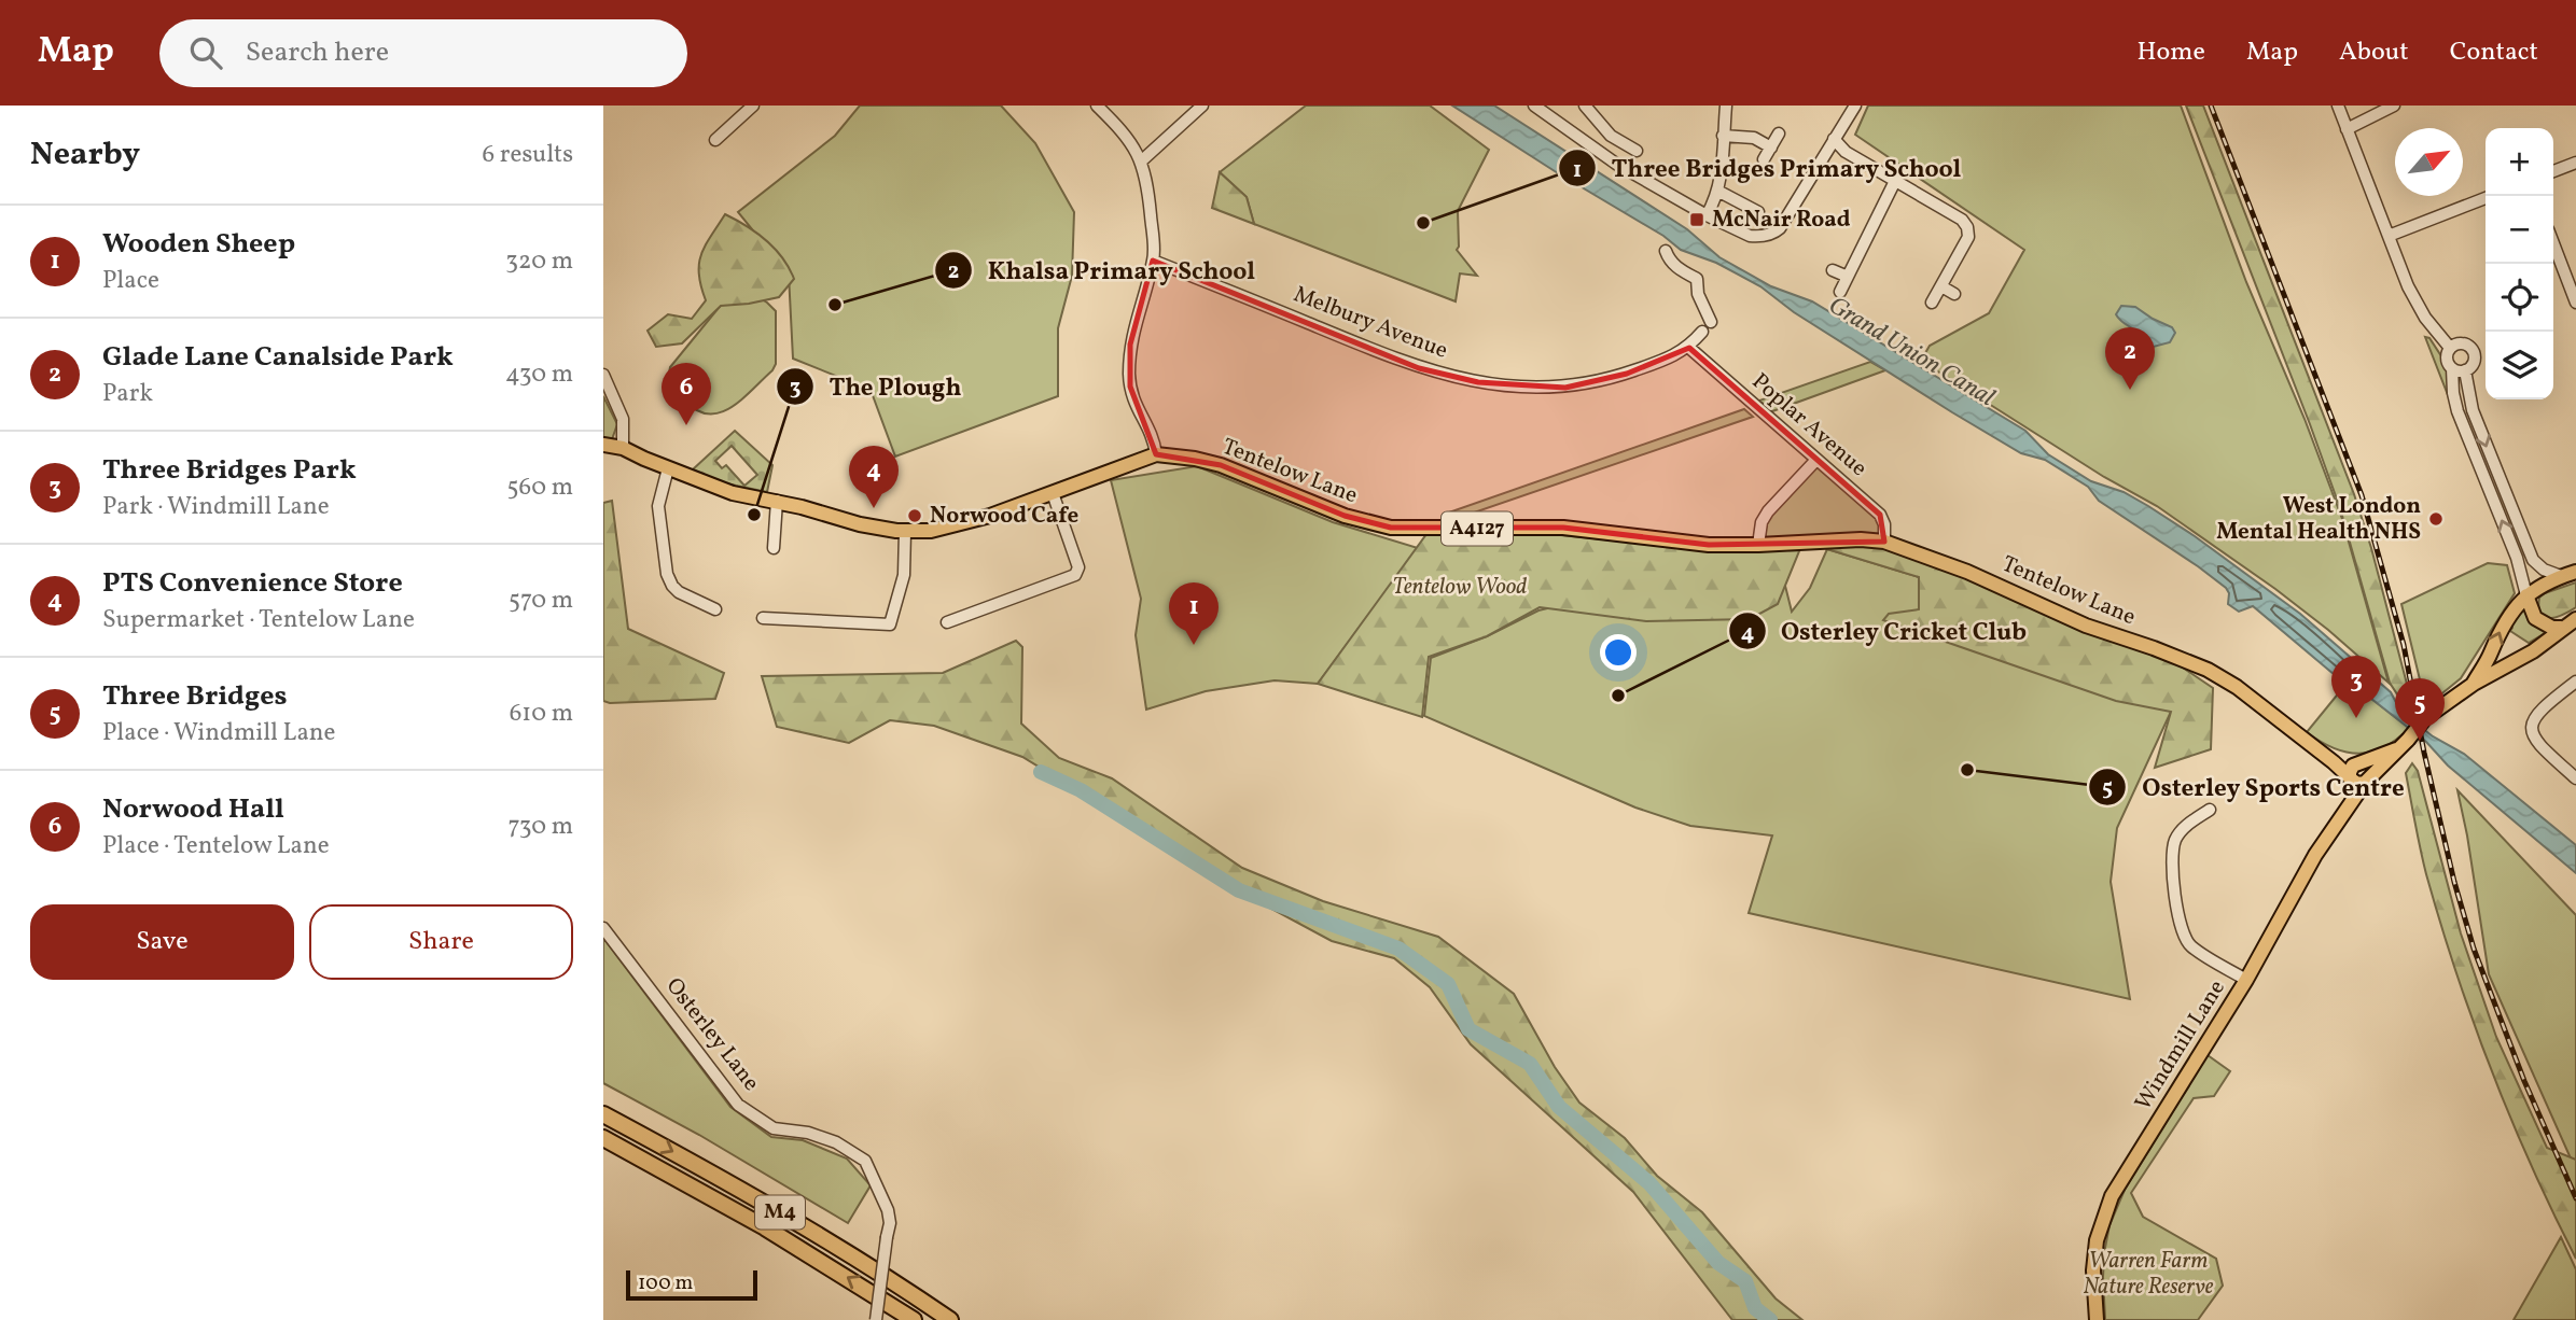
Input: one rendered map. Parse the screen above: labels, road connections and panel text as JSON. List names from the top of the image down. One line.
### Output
{"streets":{"highway":["M4"],"main road":["Tentelow Lane","A4127","Windmill Lane"],"street":["Melbury Avenue","Poplar Avenue","Osterley Lane"]},"crossings":[["Melbury Avenue","Poplar Avenue"],["Poplar Avenue","Tentelow Lane"],["Tentelow Lane","Windmill Lane"]],"water":["Grand Union Canal"],"parks":["Tentelow Wood","Warren Farm Nature Reserve"],"places":{"transit":["McNair Road"],"other":["Three Bridges Primary School","Khalsa Primary School","The Plough","Norwood Cafe","West London Mental Health NHS","Osterley Cricket Club","Osterley Sports Centre"]},"scale_bar":"100 m","north":"top right","page":{"header":"Map","search":"Search here","nav":["Home","Map","About","Contact"],"heading":["Nearby","6 results"],"map_buttons":["+","−"],"list":[{"mark":"1","name":"Wooden Sheep","note":"Place","value":"320 m"},{"mark":"2","name":"Glade Lane Canalside Park","note":"Park","value":"430 m"},{"mark":"3","name":"Three Bridges Park","note":"Park · Windmill Lane","value":"560 m"},{"mark":"4","name":"PTS Convenience Store","note":"Supermarket · Tentelow Lane","value":"570 m"},{"mark":"5","name":"Three Bridges","note":"Place · Windmill Lane","value":"610 m"},{"mark":"6","name":"Norwood Hall","note":"Place · Tentelow Lane","value":"730 m"}],"pins":["2","6","4","1","3","5"],"buttons":["Save","Share"],"scale":"100 m"}}
